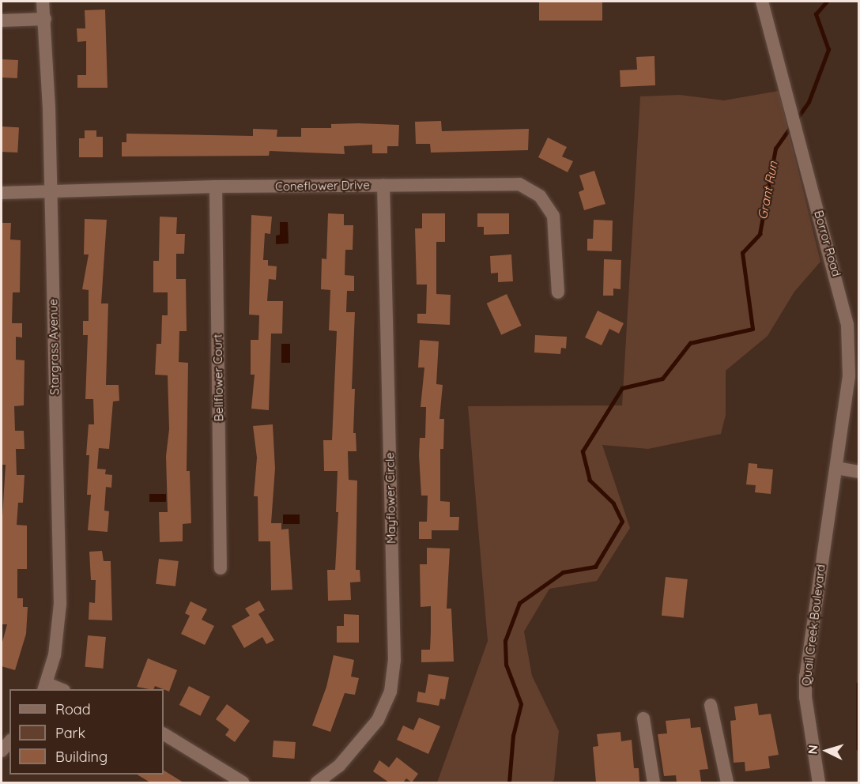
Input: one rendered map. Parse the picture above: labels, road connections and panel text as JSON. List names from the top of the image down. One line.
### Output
{"streets":{"street":["Coneflower Drive","Borror Road","Stargrass Avenue","Bellflower Court","Mayflower Circle","Quail Creek Boulevard"]},"crossings":[["Coneflower Drive","Stargrass Avenue"],["Coneflower Drive","Bellflower Court"],["Coneflower Drive","Mayflower Circle"],["Borror Road","Quail Creek Boulevard"]],"water":["Grant Run"],"legend":["Road","Park","Building"],"north":"left"}
